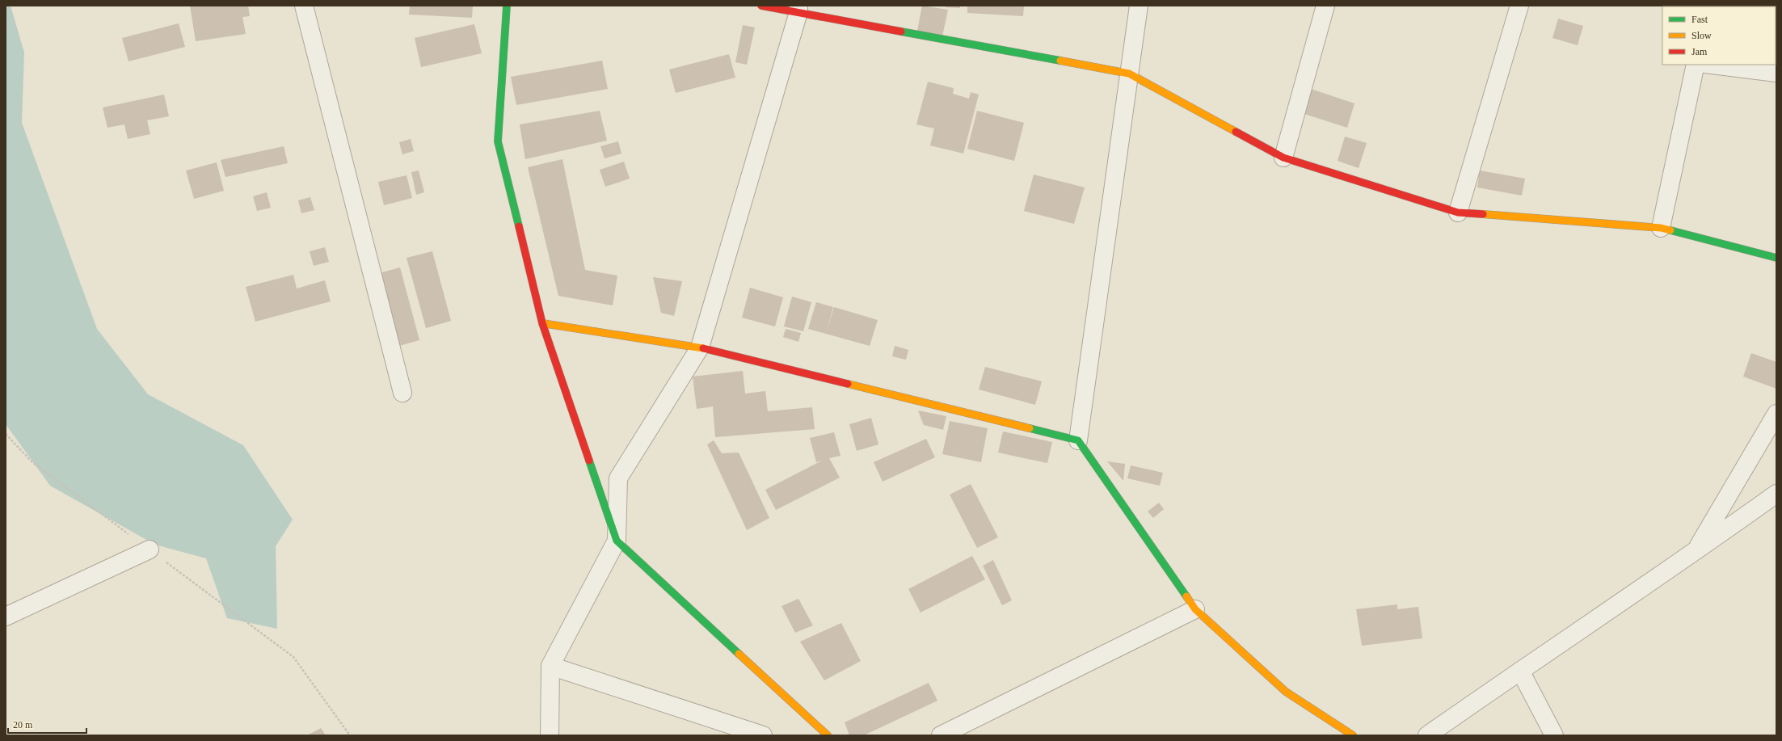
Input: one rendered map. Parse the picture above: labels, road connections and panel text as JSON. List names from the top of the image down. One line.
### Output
{"legend":["Fast","Slow","Jam"],"scale_bar":"20 m"}
